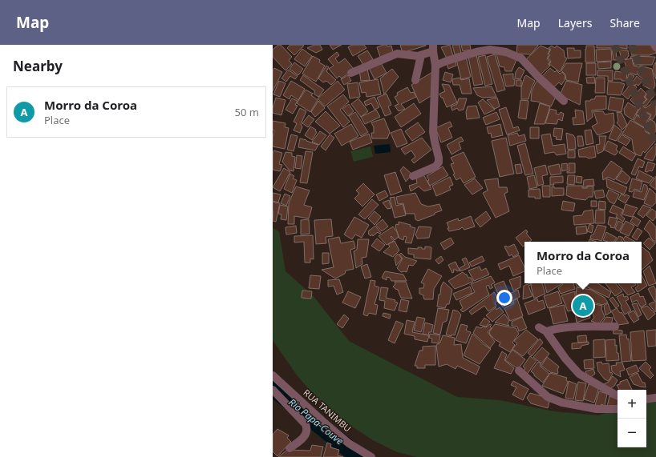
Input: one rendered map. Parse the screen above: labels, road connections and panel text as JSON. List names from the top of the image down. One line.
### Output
{"streets":{"street":["RUA TANIMBU"]},"water":["Rio Papa-Couve"],"page":{"header":"Map","nav":["Map","Layers","Share"],"heading":"Nearby","list":[{"mark":"A","name":"Morro da Coroa","note":"Place","value":"50 m"}],"popup":["Morro da Coroa","Place"],"pins":"A","map_buttons":["+","−"]}}
